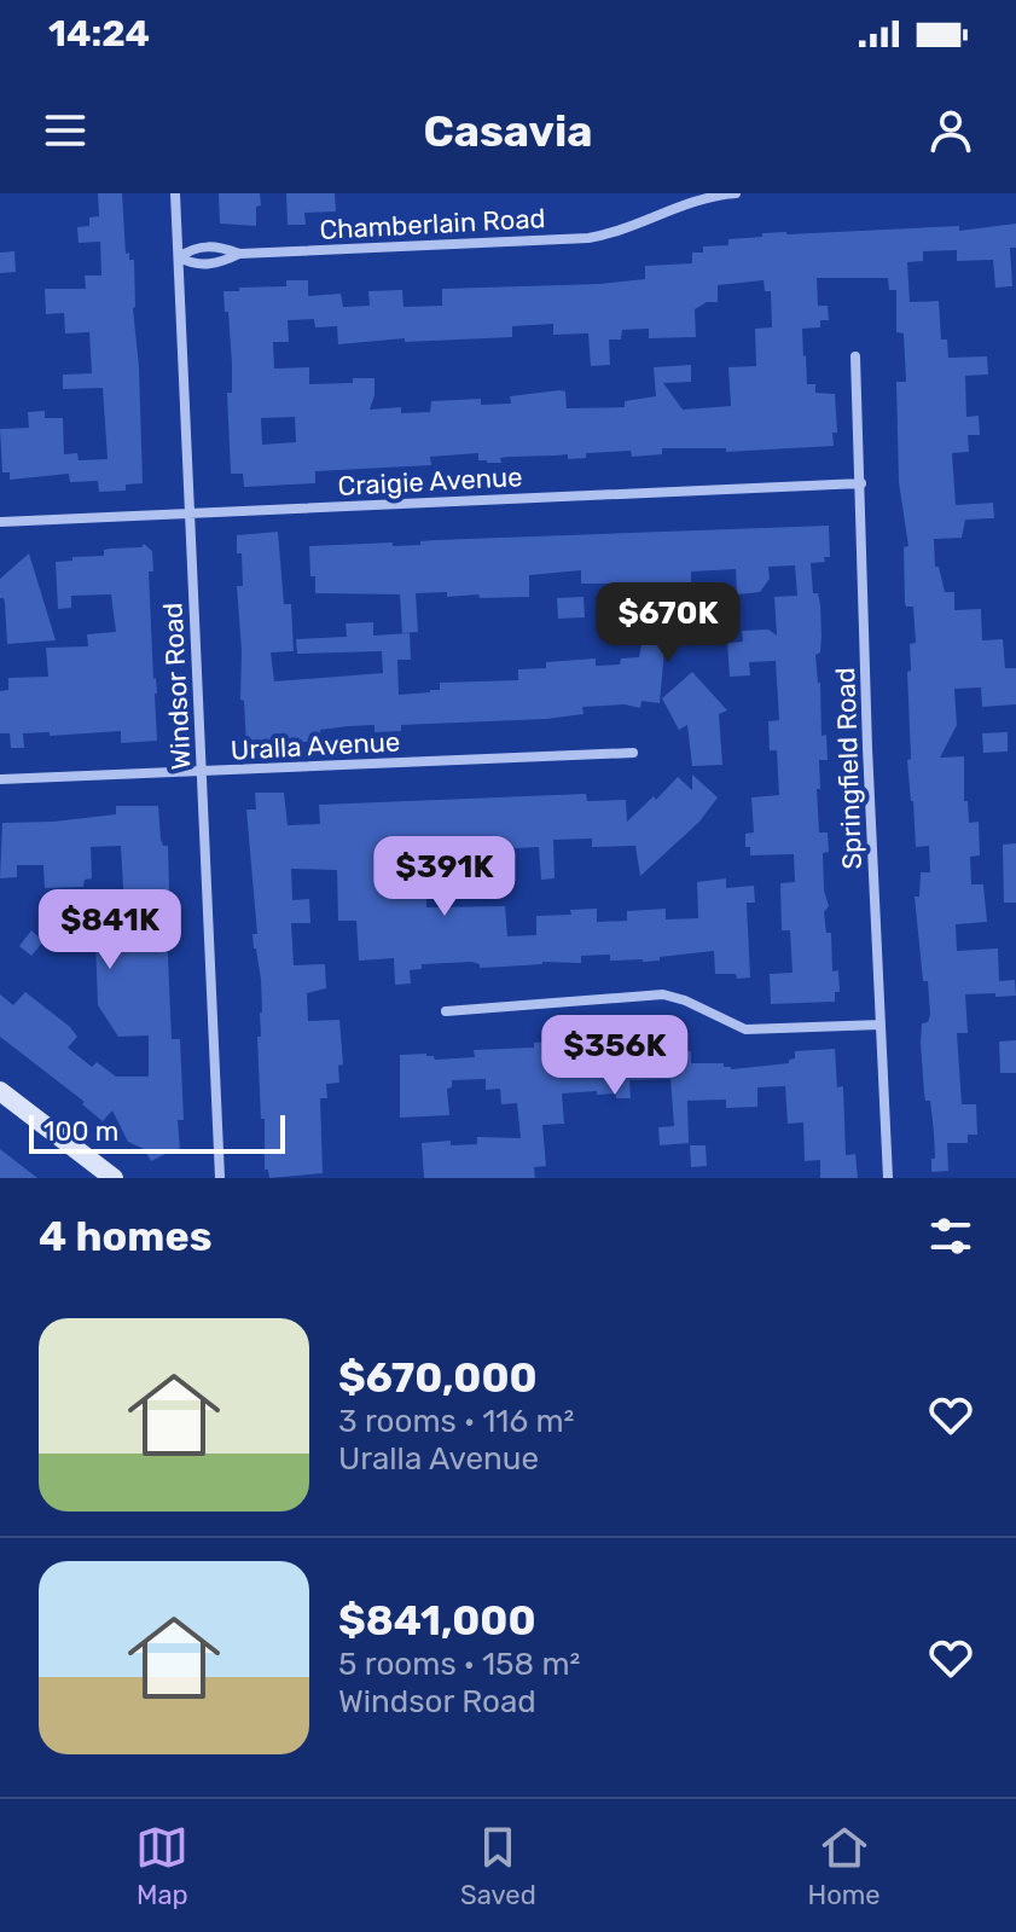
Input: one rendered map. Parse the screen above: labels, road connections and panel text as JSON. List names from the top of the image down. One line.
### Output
{"streets":{"street":["Chamberlain Road","Craigie Avenue","Windsor Road","Uralla Avenue","Springfield Road"]},"crossings":[["Chamberlain Road","Windsor Road"],["Craigie Avenue","Windsor Road"],["Craigie Avenue","Springfield Road"],["Windsor Road","Uralla Avenue"]],"scale_bar":"100 m","page":{"status":"14:24","header":"Casavia","price":["$670K","$391K","$841K","$356K"],"scale":"100 m","heading":"4 homes","list":[{"name":"$670,000","note":"3 rooms · 116 m² · Uralla Avenue"},{"name":"$841,000","note":"5 rooms · 158 m² · Windsor Road"}],"tabs":["Map","Saved","Home"]}}
